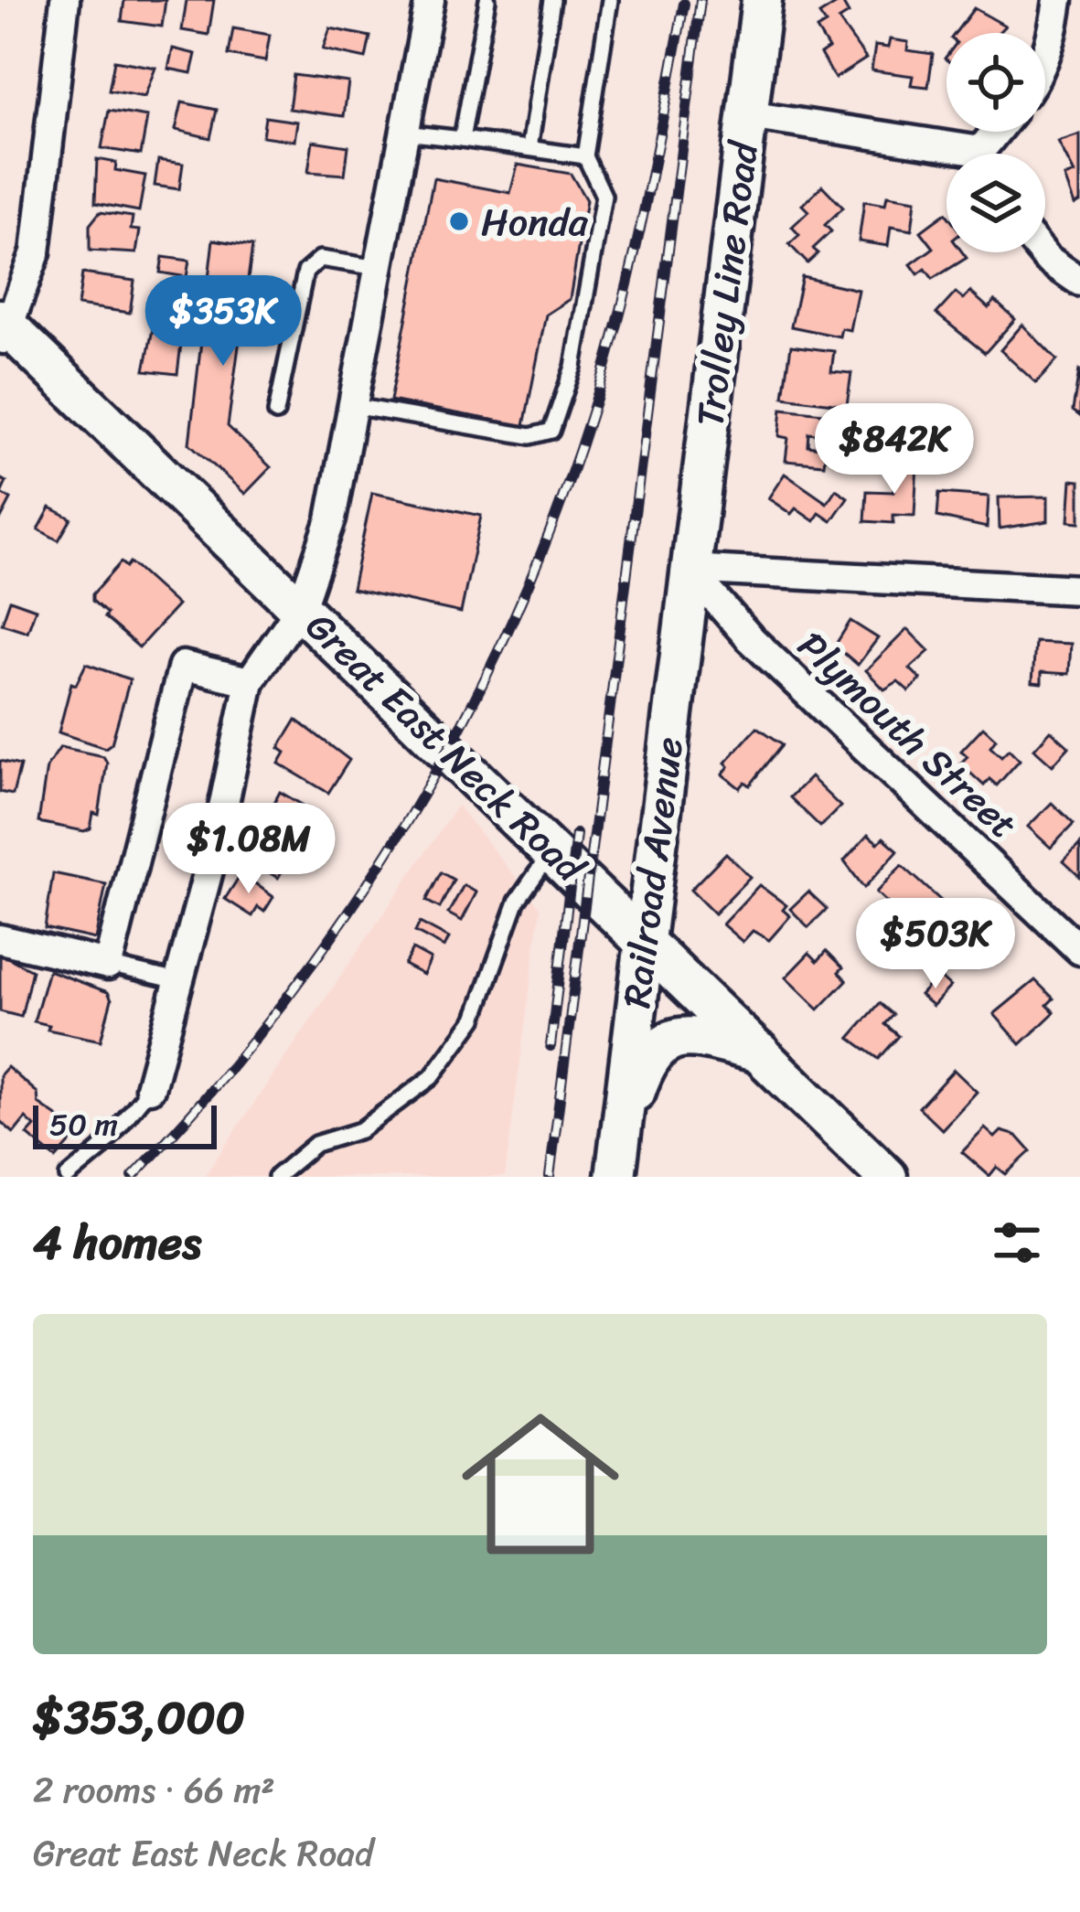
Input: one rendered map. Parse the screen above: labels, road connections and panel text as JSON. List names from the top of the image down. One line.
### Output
{"streets":{"main road":["Trolley Line Road","Great East Neck Road","Railroad Avenue"],"street":["Plymouth Street"]},"crossings":[["Trolley Line Road","Plymouth Street"],["Trolley Line Road","Railroad Avenue"],["Plymouth Street","Railroad Avenue"],["Great East Neck Road","Railroad Avenue"]],"places":["Honda"],"scale_bar":"50 m","page":{"price":["$353K","$842K","$1.08M","$503K"],"scale":"50 m","heading":"4 homes","list":[{"name":"$353,000","note":"2 rooms · 66 m² · Great East Neck Road"}]}}
